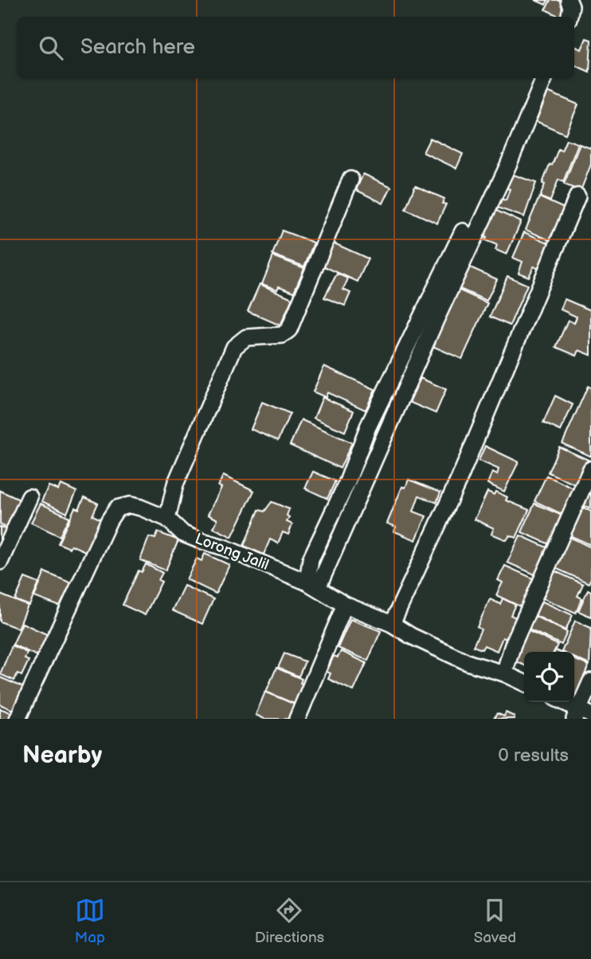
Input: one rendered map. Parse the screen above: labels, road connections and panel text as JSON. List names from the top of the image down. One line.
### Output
{"streets":{"street":["Lorong Jalil"]},"page":{"search":"Search here","heading":["Nearby","0 results"],"nav":["Map","Directions","Saved"]}}
